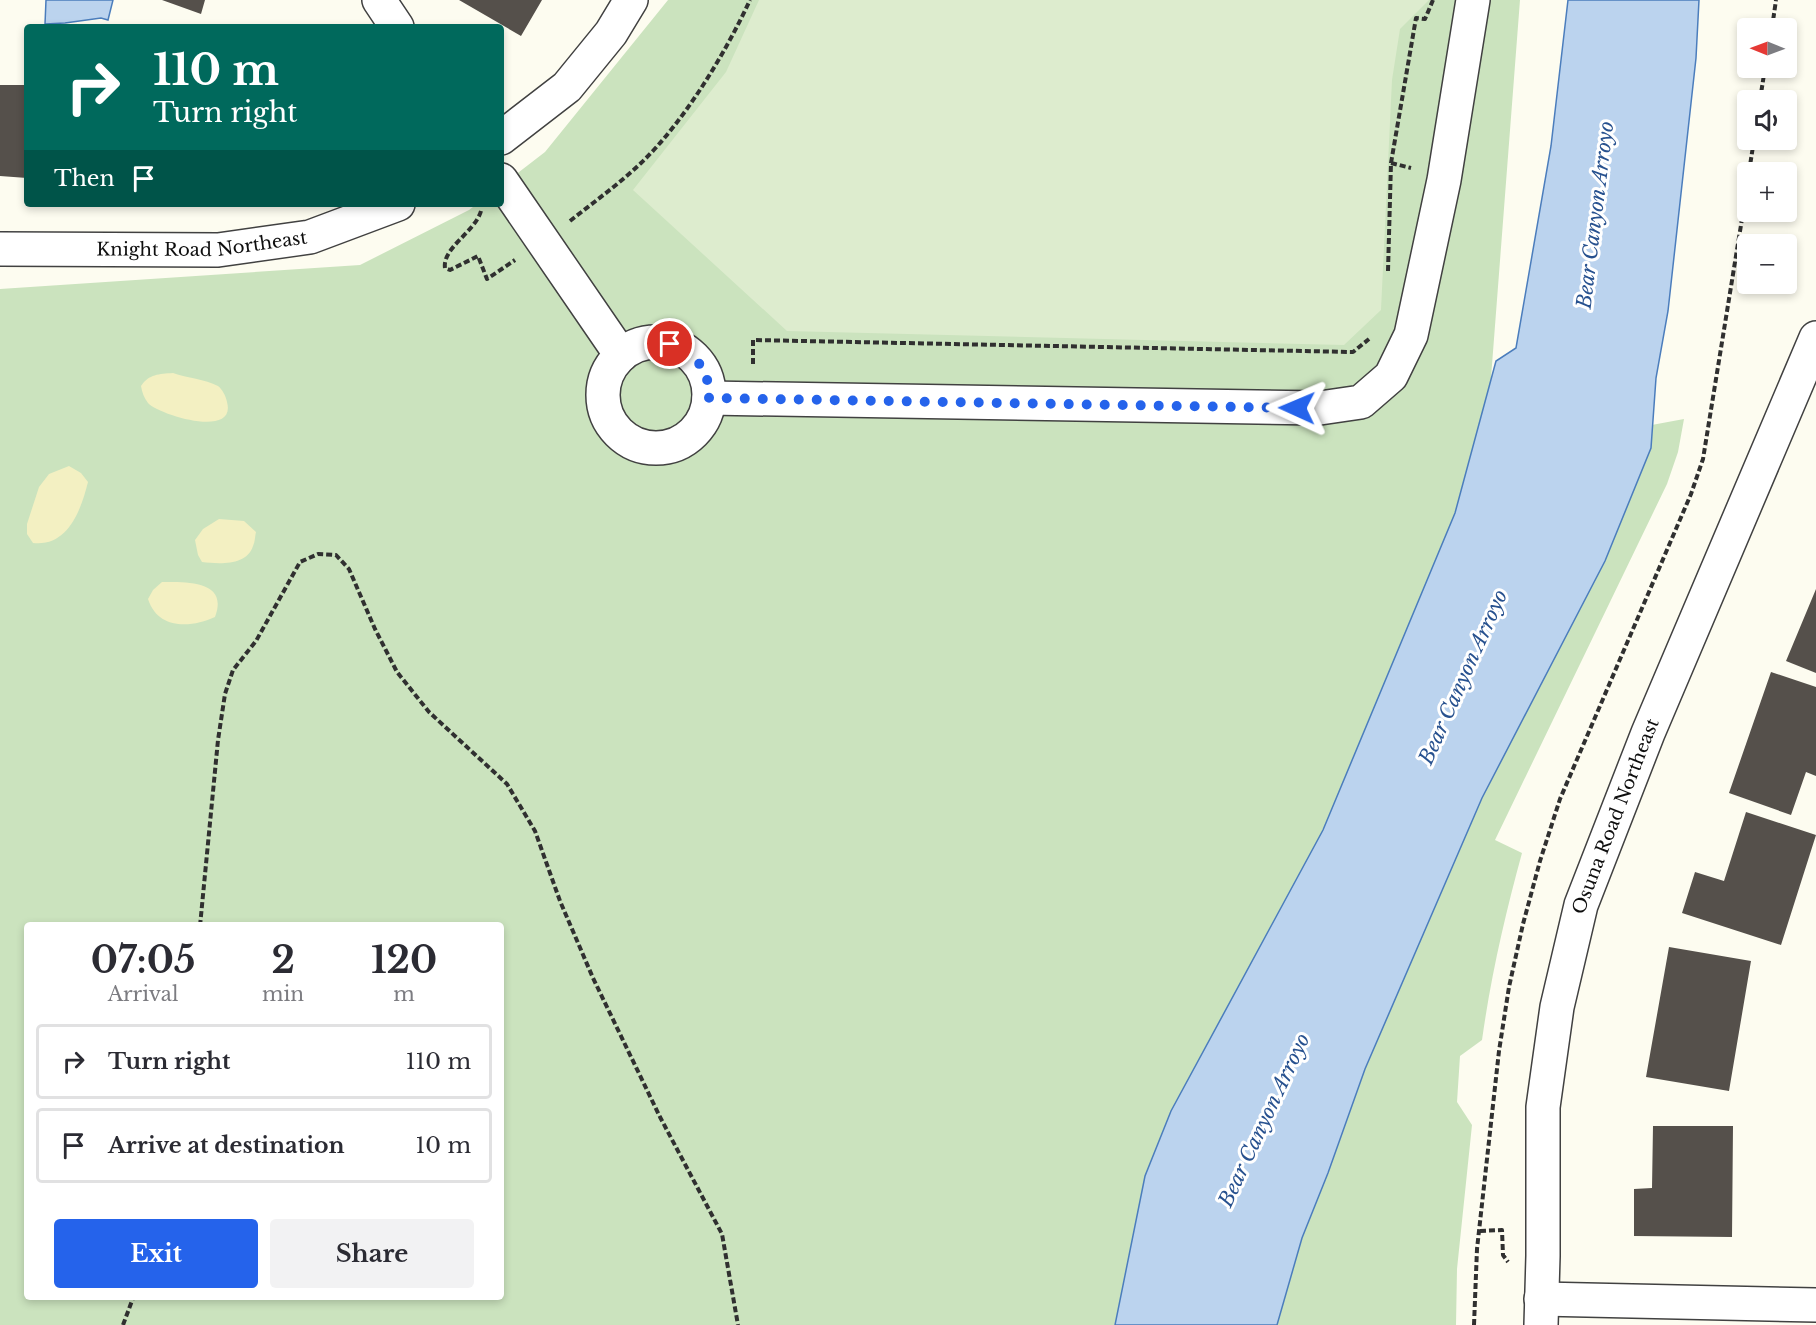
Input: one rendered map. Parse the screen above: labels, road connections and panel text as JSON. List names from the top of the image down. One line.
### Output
{"streets":{"street":["Knight Road Northeast","Osuna Road Northeast"]},"water":["Bear Canyon Arroyo"],"north":"left","page":{"map_buttons":["+","−"],"turn":["110 m","Turn right"],"then":"Then","eta":["07:05","Arrival","2","min","120","m"],"list":[{"name":"Turn right","value":"110 m"},{"name":"Arrive at destination","value":"10 m"}],"buttons":["Exit","Share"]}}
